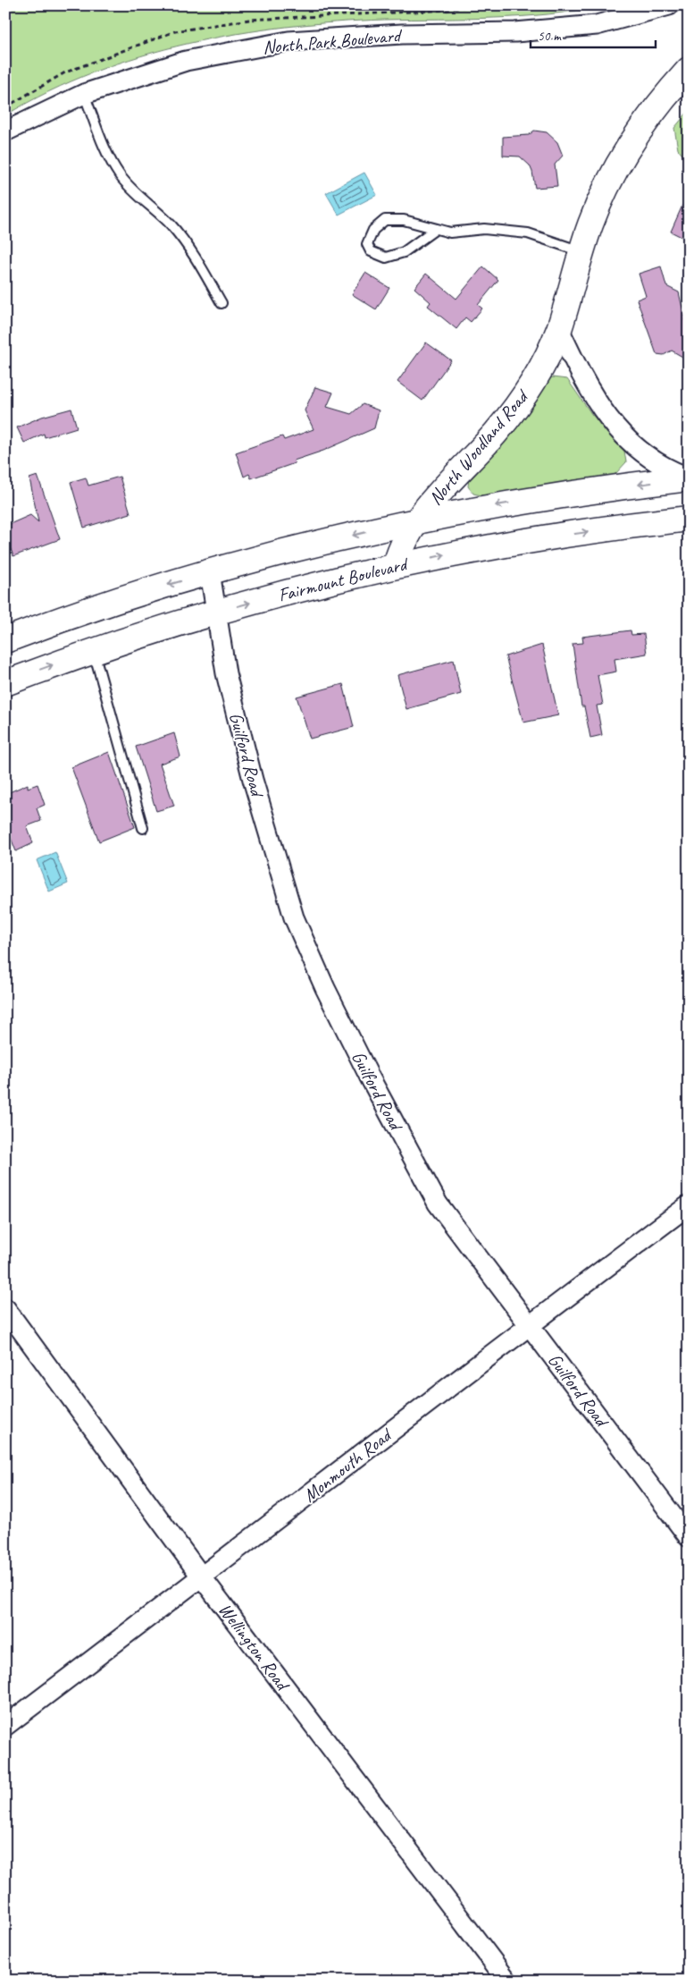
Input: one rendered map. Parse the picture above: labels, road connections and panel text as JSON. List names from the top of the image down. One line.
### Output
{"streets":{"main road":["North Woodland Road","Fairmount Boulevard"],"street":["North Park Boulevard","Guilford Road","Monmouth Road","Wellington Road"]},"crossings":[["North Woodland Road","Fairmount Boulevard"],["Fairmount Boulevard","Guilford Road"],["Guilford Road","Monmouth Road"],["Monmouth Road","Wellington Road"]],"scale_bar":"50 m"}
